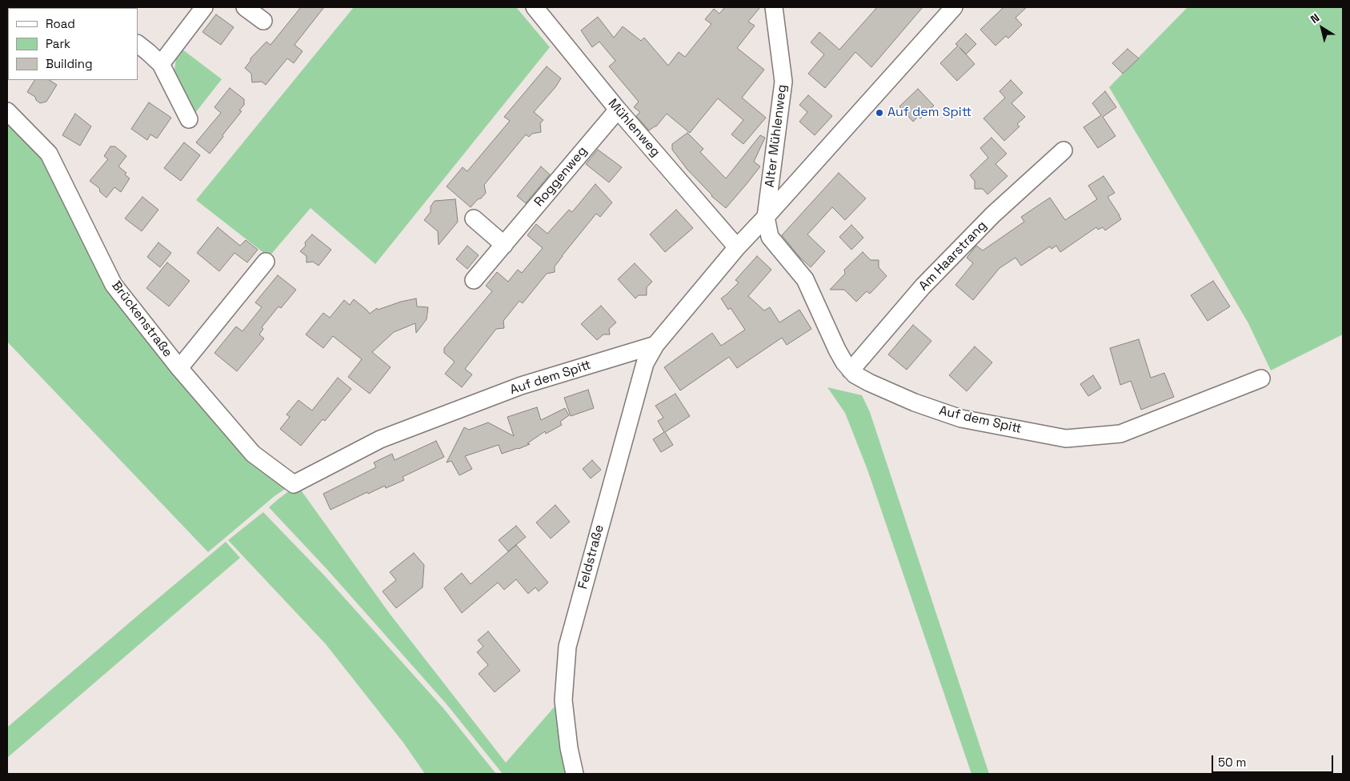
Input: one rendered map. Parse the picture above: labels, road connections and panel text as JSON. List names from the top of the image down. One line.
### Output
{"streets":{"street":["Mühlenweg","Alter Mühlenweg","Roggenweg","Am Haarstrang","Brückenstraße","Auf dem Spitt","Feldstraße"]},"crossings":[["Mühlenweg","Roggenweg"],["Alter Mühlenweg","Auf dem Spitt"],["Am Haarstrang","Auf dem Spitt"],["Brückenstraße","Auf dem Spitt"],["Auf dem Spitt","Feldstraße"]],"places":["Auf dem Spitt"],"legend":["Road","Park","Building"],"scale_bar":"50 m","north":"top left"}
